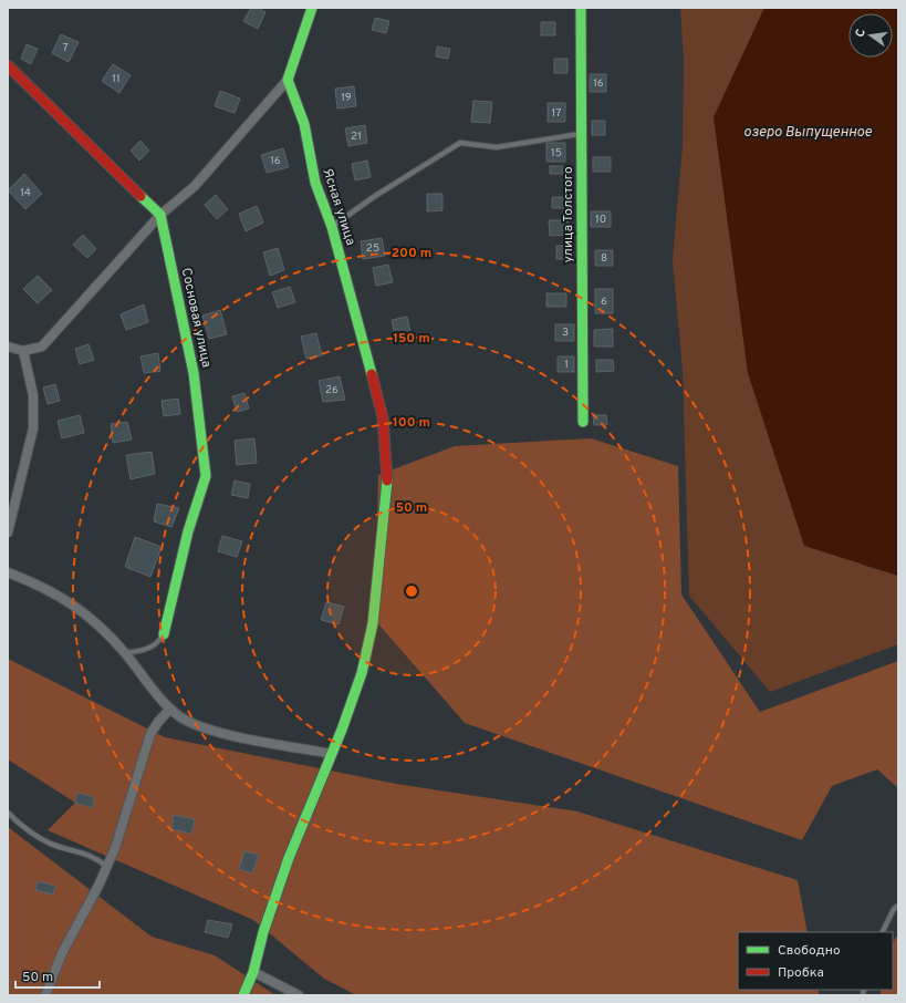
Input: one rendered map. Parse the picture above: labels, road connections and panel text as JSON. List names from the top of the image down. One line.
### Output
{"streets":{"street":["Ясная улица","улица Толстого","Сосновая улица"]},"water":["озеро Выпущенное"],"house_numbers":["7","11","16","19","17","21","15","16","14","10","25","8","6","3","1","26"],"legend":["Свободно","Пробка"],"scale_bar":"50 m","north":"left","rings":["200 m","150 m","100 m","50 m"]}
